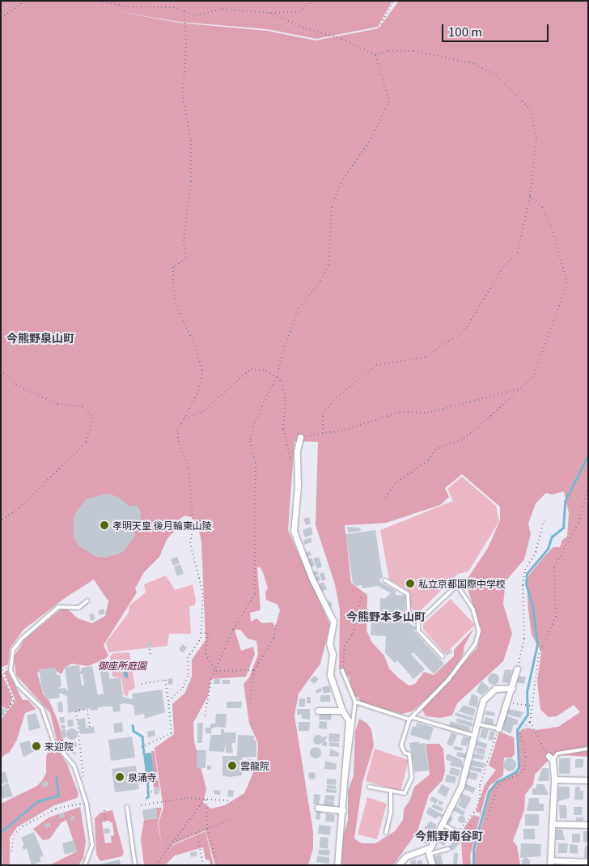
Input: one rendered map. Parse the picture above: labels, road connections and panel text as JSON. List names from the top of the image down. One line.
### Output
{"districts":["今熊野泉山町","今熊野本多山町","今熊野南谷町"],"parks":["御座所庭園"],"places":["孝明天皇 後月輪東山陵","私立京都国際中学校","来迎院","雲龍院","泉涌寺"],"scale_bar":"100 m"}
